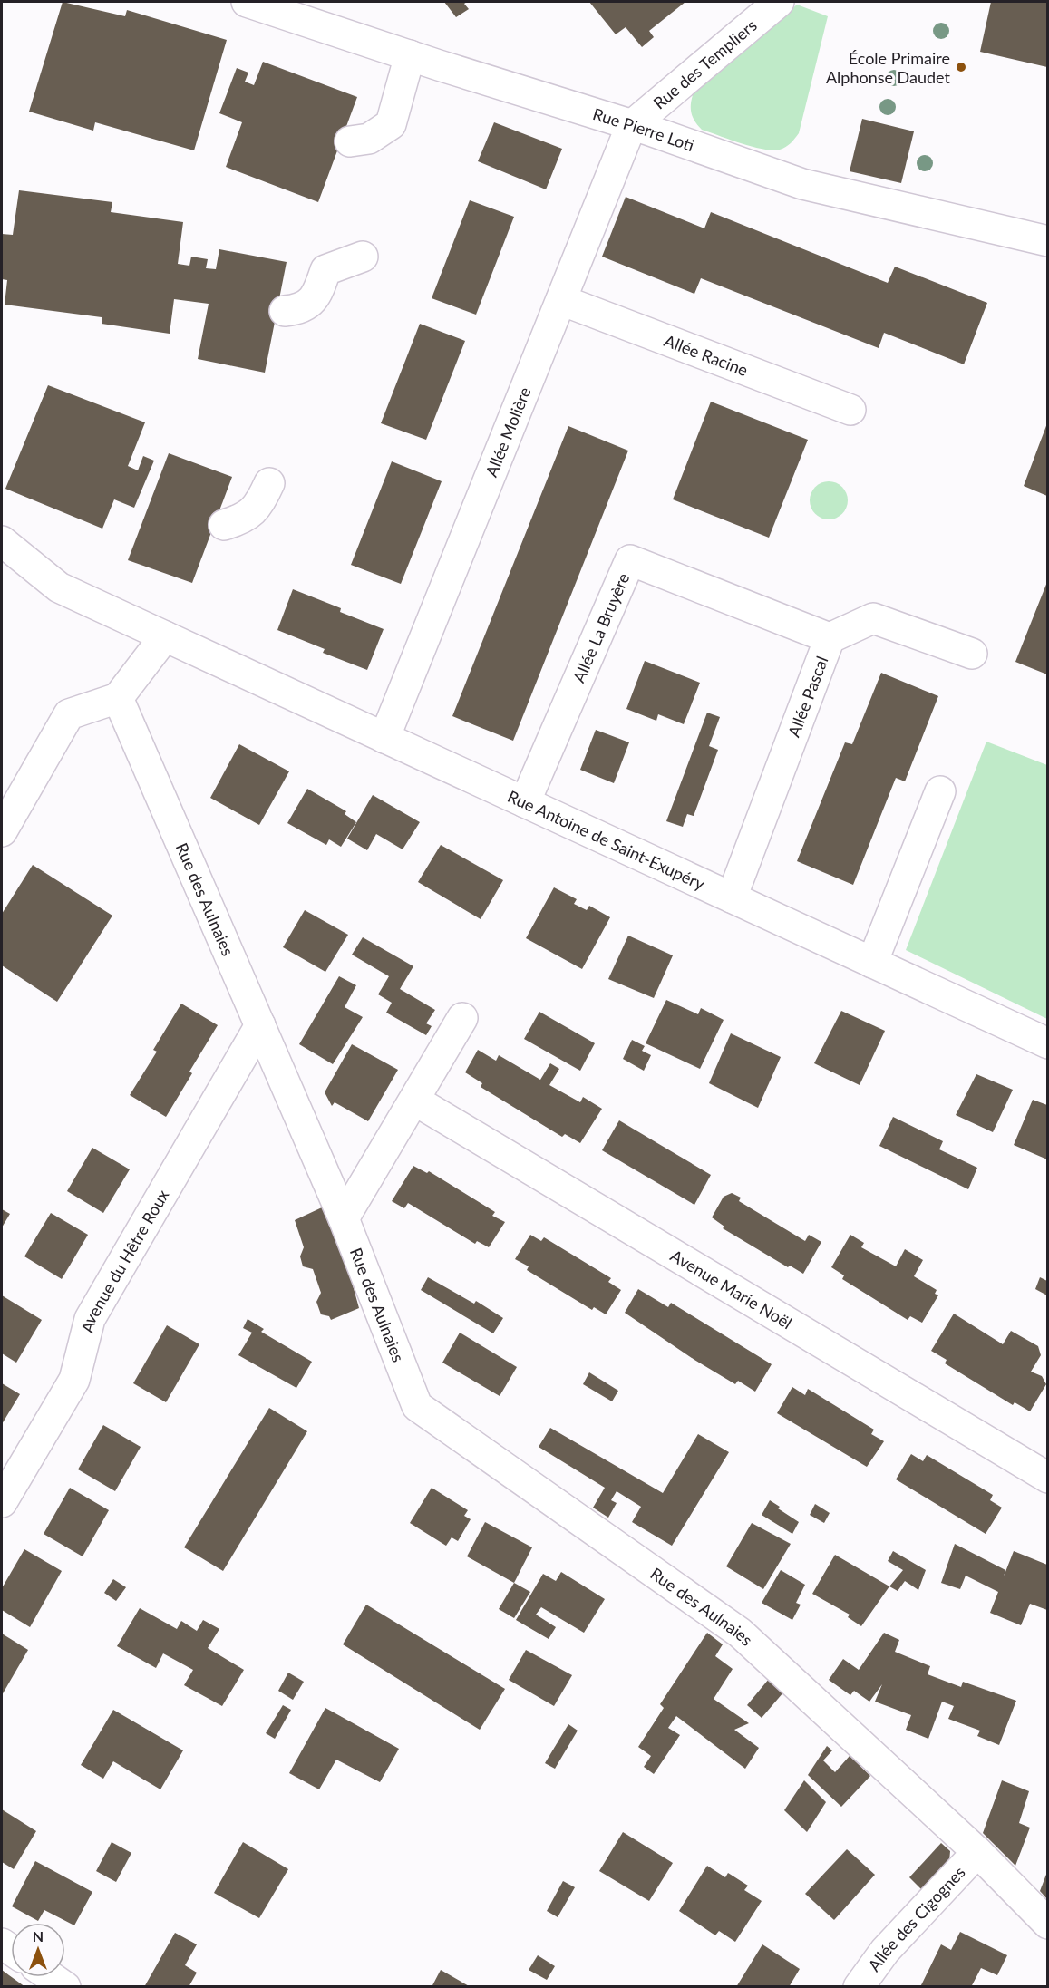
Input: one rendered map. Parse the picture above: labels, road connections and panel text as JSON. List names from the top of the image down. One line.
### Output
{"streets":{"street":["Rue des Templiers","Rue Pierre Loti","Allée Racine","Allée Molière","Allée La Bruyère","Allée Pascal","Rue Antoine de Saint-Exupéry","Rue des Aulnaies","Avenue du Hêtre Roux","Avenue Marie Noël","Allée des Cigognes"]},"crossings":[["Rue des Templiers","Rue Pierre Loti"],["Rue des Templiers","Allée Molière"],["Rue Pierre Loti","Allée Molière"],["Allée Racine","Allée Molière"],["Allée Molière","Rue Antoine de Saint-Exupéry"],["Allée La Bruyère","Allée Pascal"],["Allée La Bruyère","Rue Antoine de Saint-Exupéry"],["Allée Pascal","Rue Antoine de Saint-Exupéry"],["Rue des Aulnaies","Avenue du Hêtre Roux"],["Rue des Aulnaies","Allée des Cigognes"]],"places":["École Primaire Alphonse Daudet"],"north":"top"}
